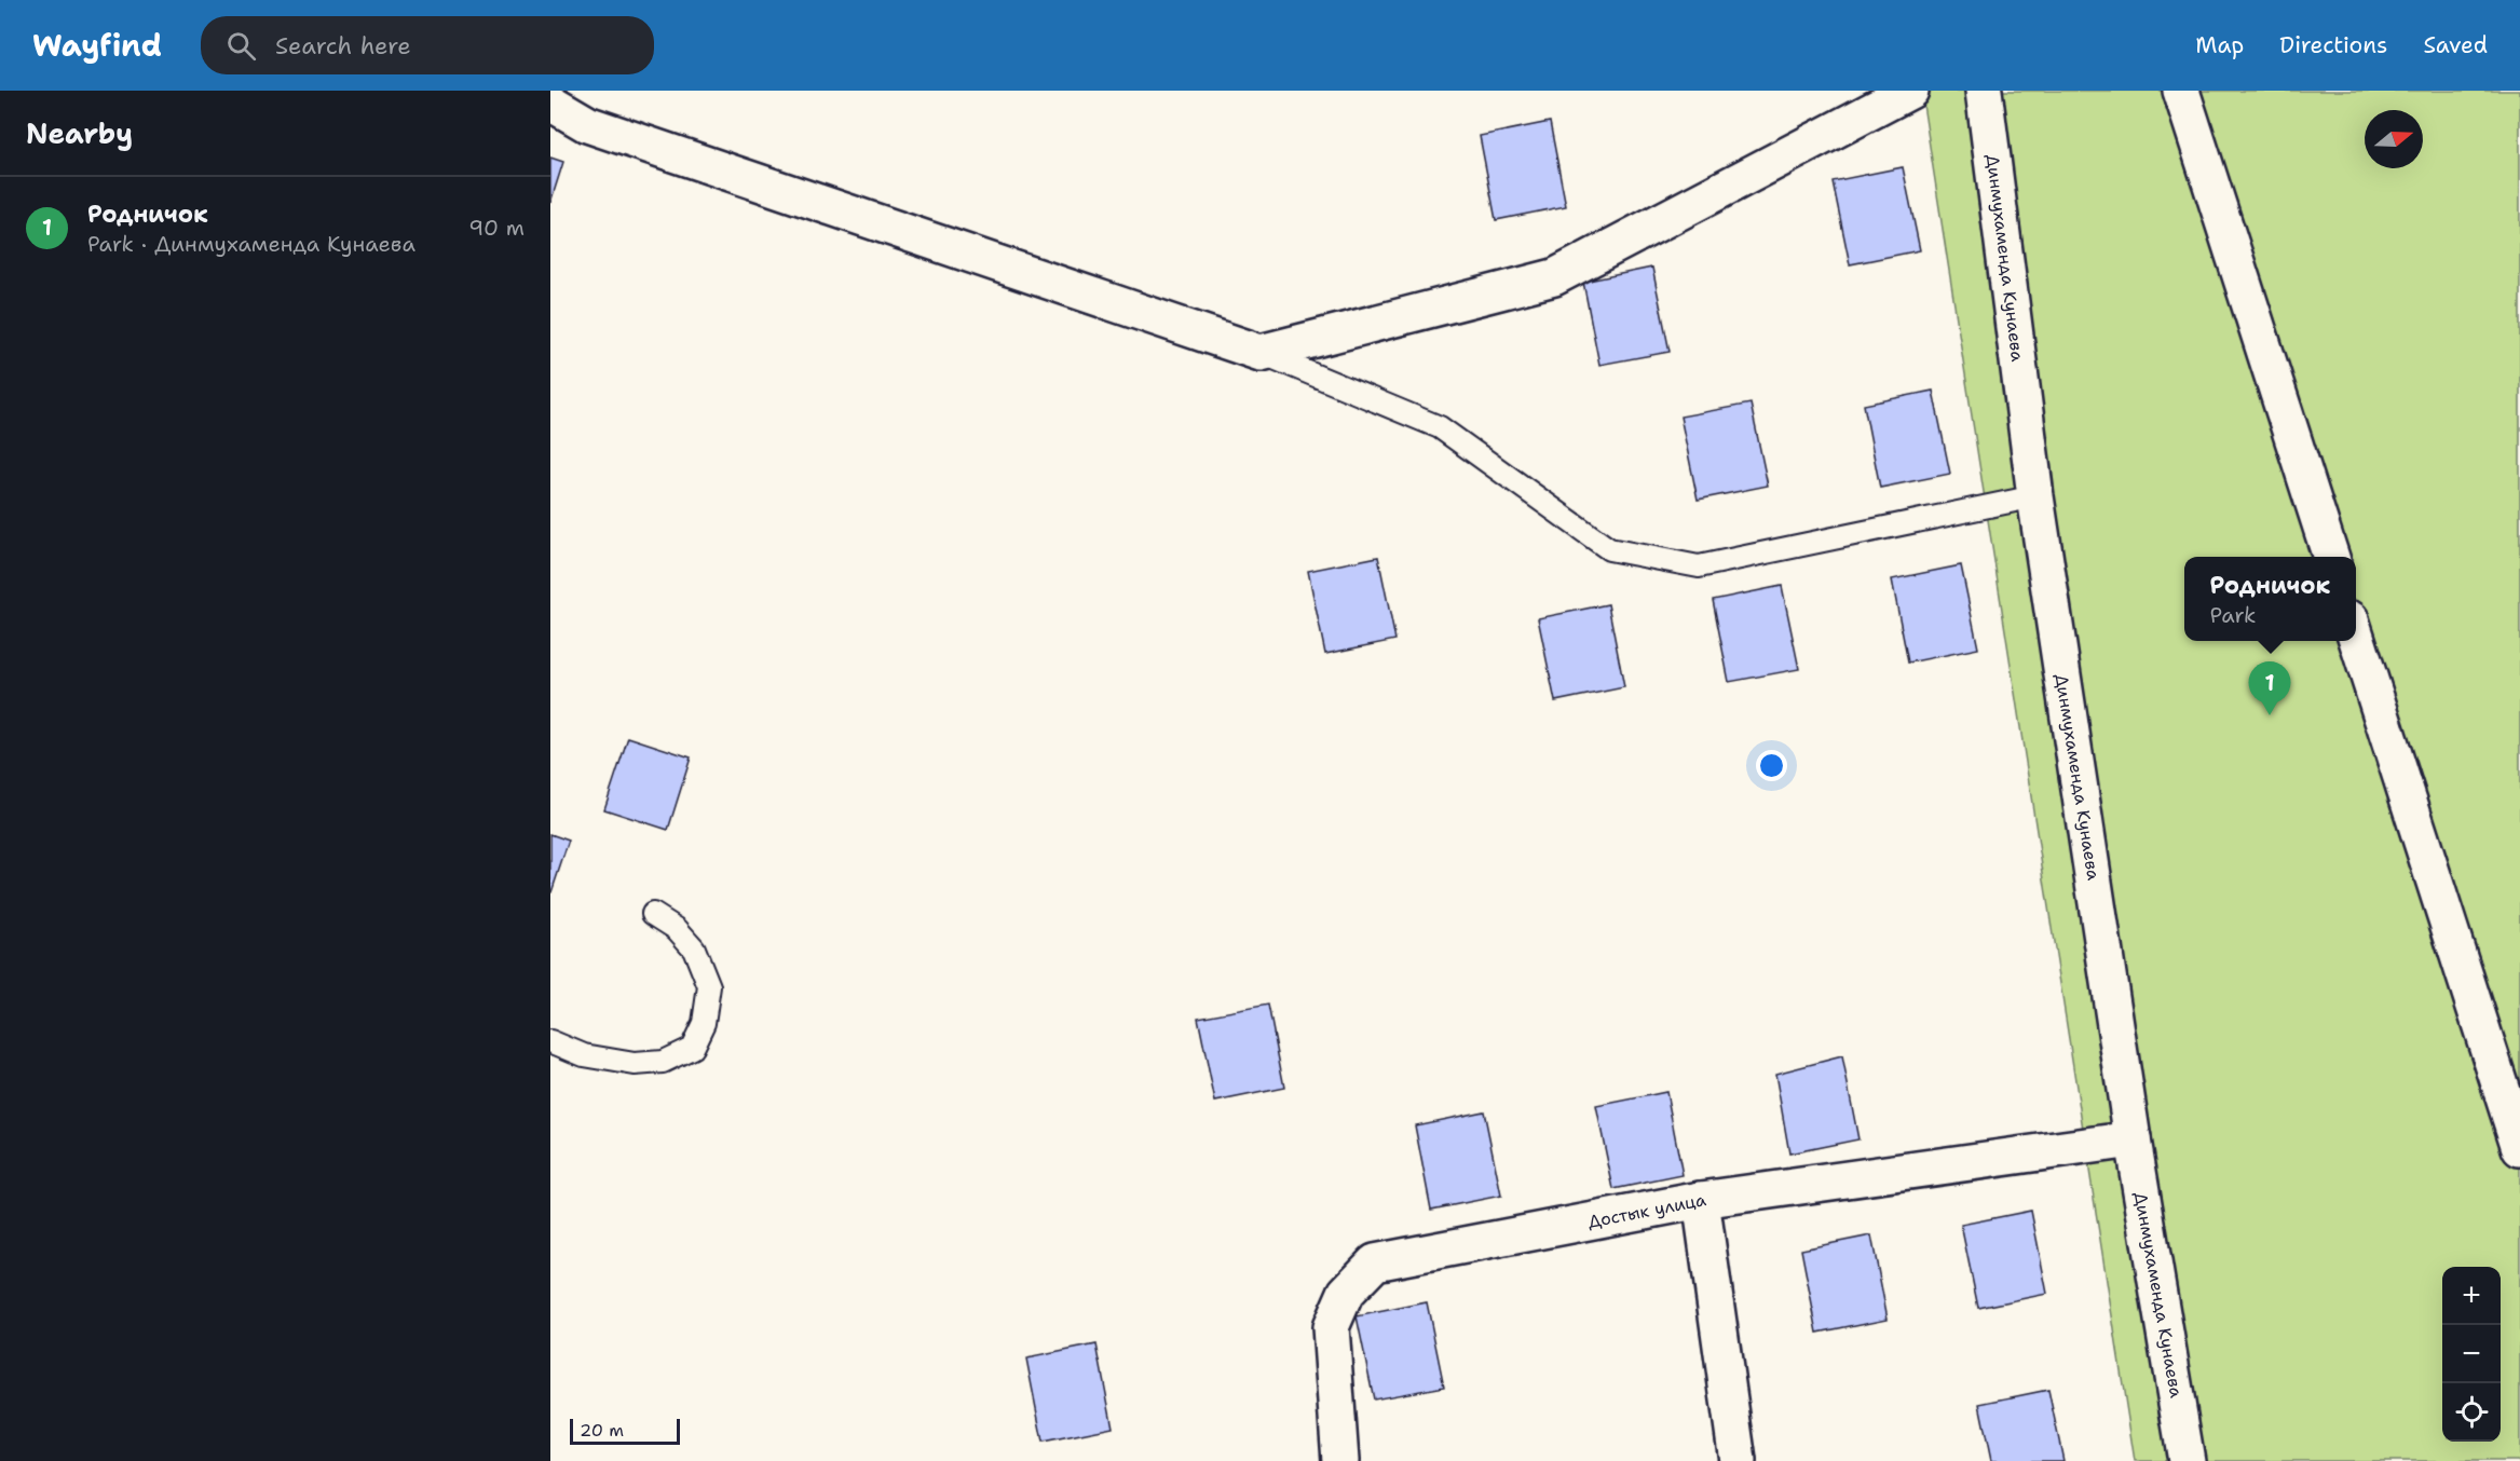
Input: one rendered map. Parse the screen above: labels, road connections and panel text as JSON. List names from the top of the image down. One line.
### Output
{"streets":{"street":["Динмухаменда Кунаева","Достык улица"]},"crossings":[["Динмухаменда Кунаева","Достык улица"]],"scale_bar":"20 m","north":"right","page":{"header":"Wayfind","search":"Search here","nav":["Map","Directions","Saved"],"heading":"Nearby","list":[{"mark":"1","name":"Родничок","note":"Park · Динмухаменда Кунаева","value":"90 m"}],"popup":["Родничок","Park"],"pins":"1","map_buttons":["+","−"],"scale":"20 m"}}
